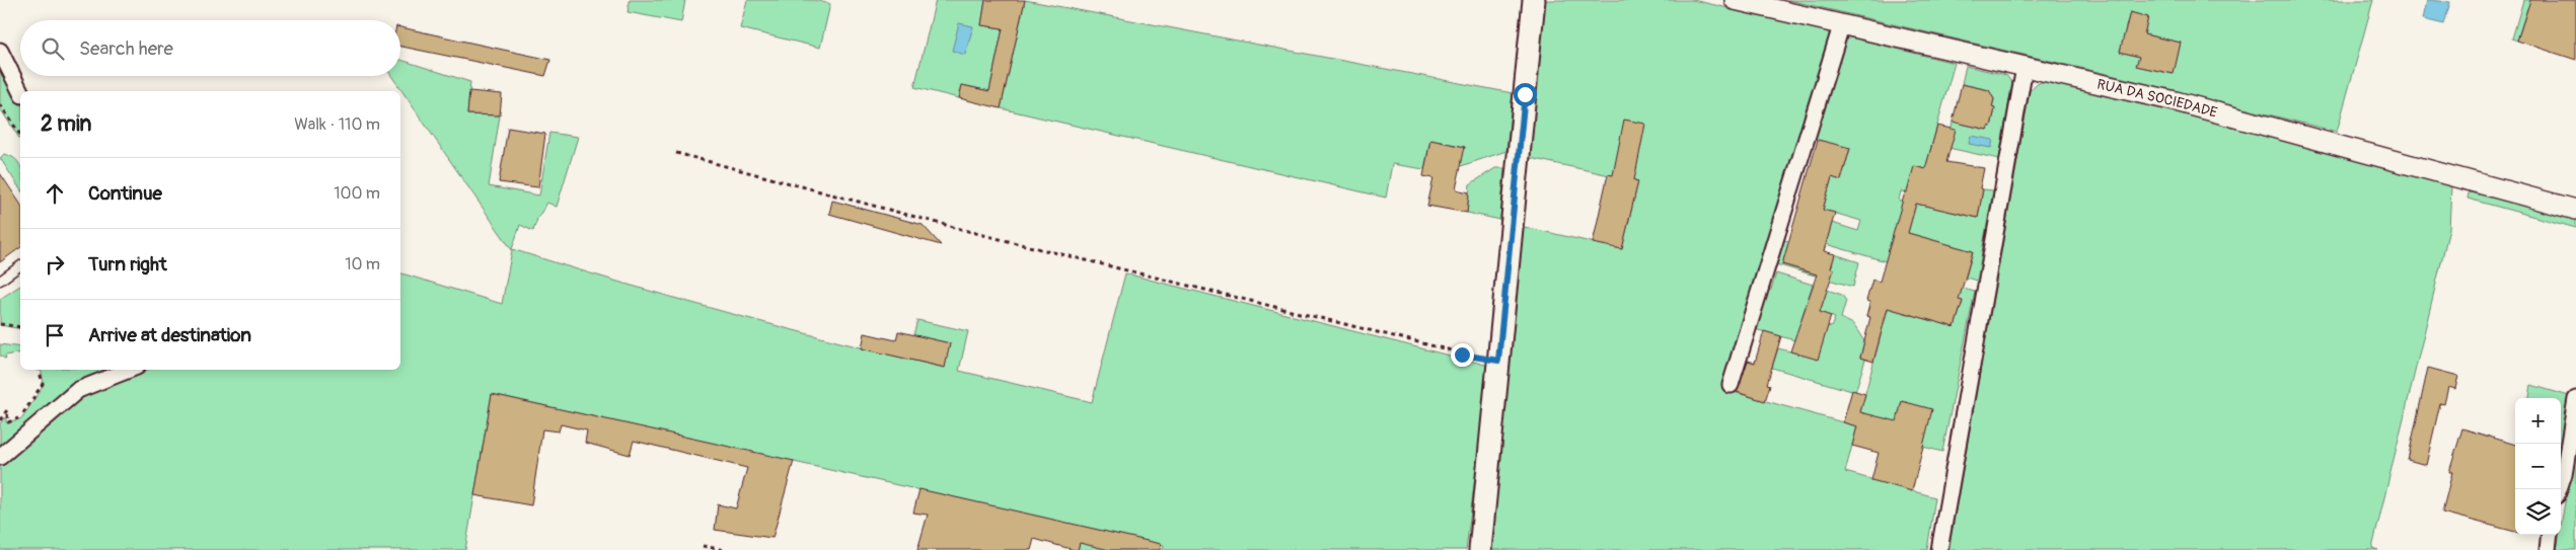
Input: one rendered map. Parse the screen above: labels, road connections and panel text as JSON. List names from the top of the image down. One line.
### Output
{"streets":{"street":["RUA DA SOCIEDADE"]},"page":{"search":"Search here","heading":["2 min","Walk · 110 m"],"list":[["Continue","100 m"],["Turn right","10 m"],"Arrive at destination"],"map_buttons":["+","−"]}}
